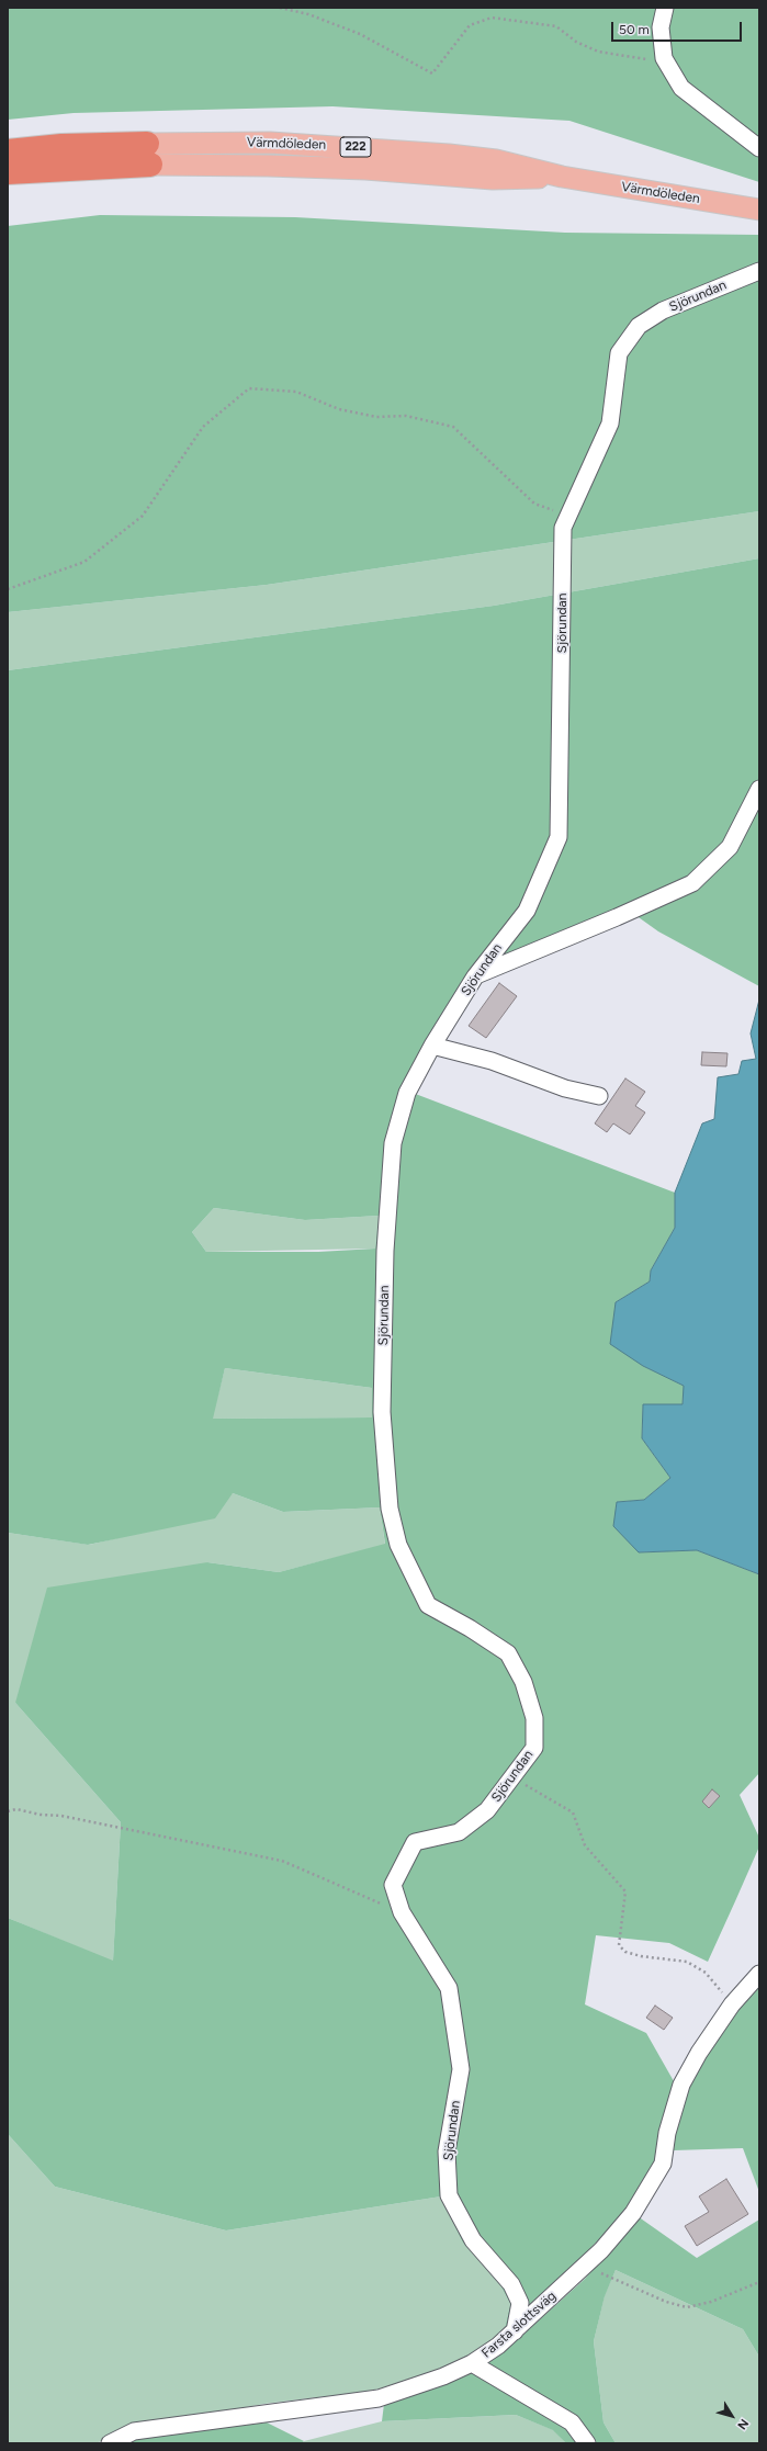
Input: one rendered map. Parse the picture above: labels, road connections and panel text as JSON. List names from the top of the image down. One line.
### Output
{"streets":{"highway":["Värmdöleden","222"],"street":["Sjörundan","Farsta slottsväg"]},"crossings":[["Sjörundan","Farsta slottsväg"]],"scale_bar":"50 m","north":"bottom right"}
